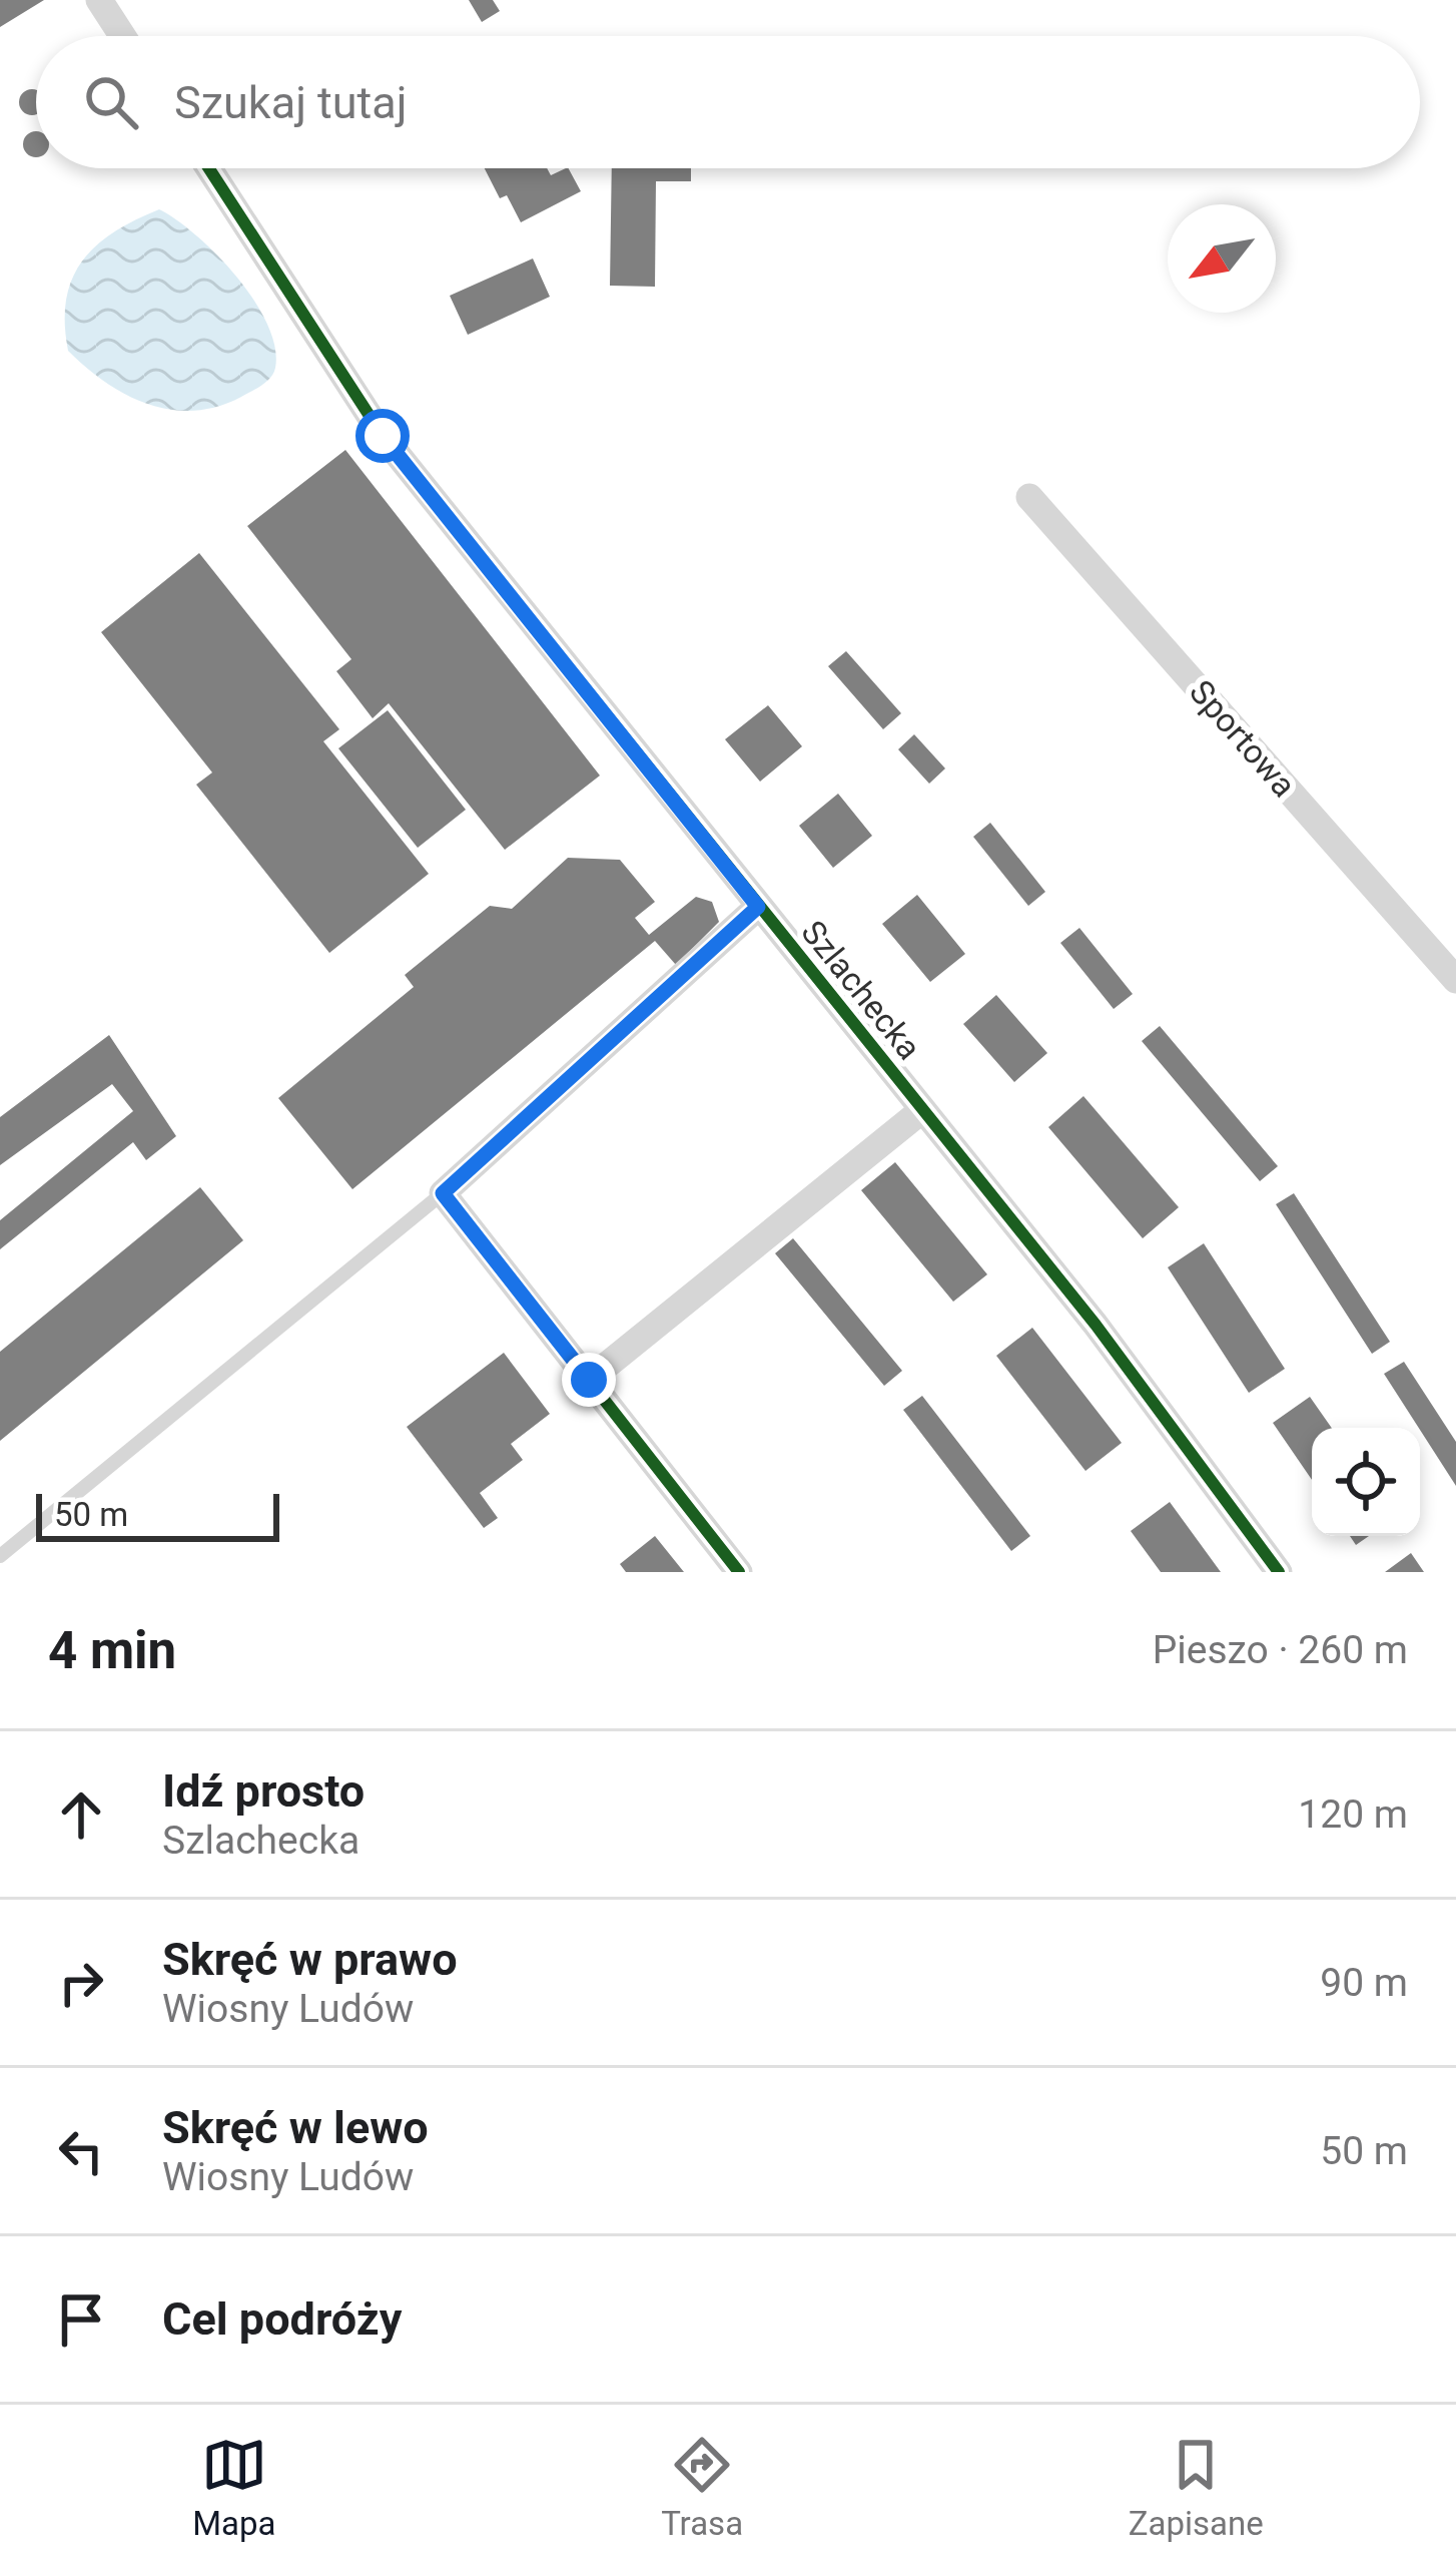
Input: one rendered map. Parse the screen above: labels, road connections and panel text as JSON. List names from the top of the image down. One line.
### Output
{"streets":{"street":["Sportowa","Szlachecka"]},"scale_bar":"50 m","north":"bottom left","page":{"search":"Szukaj tutaj","scale":"50 m","heading":["4 min","Pieszo · 260 m"],"list":[["Idź prosto","Szlachecka","120 m"],["Skręć w prawo","Wiosny Ludów","90 m"],["Skręć w lewo","Wiosny Ludów","50 m"],"Cel podróży"],"nav":["Mapa","Trasa","Zapisane"]}}
